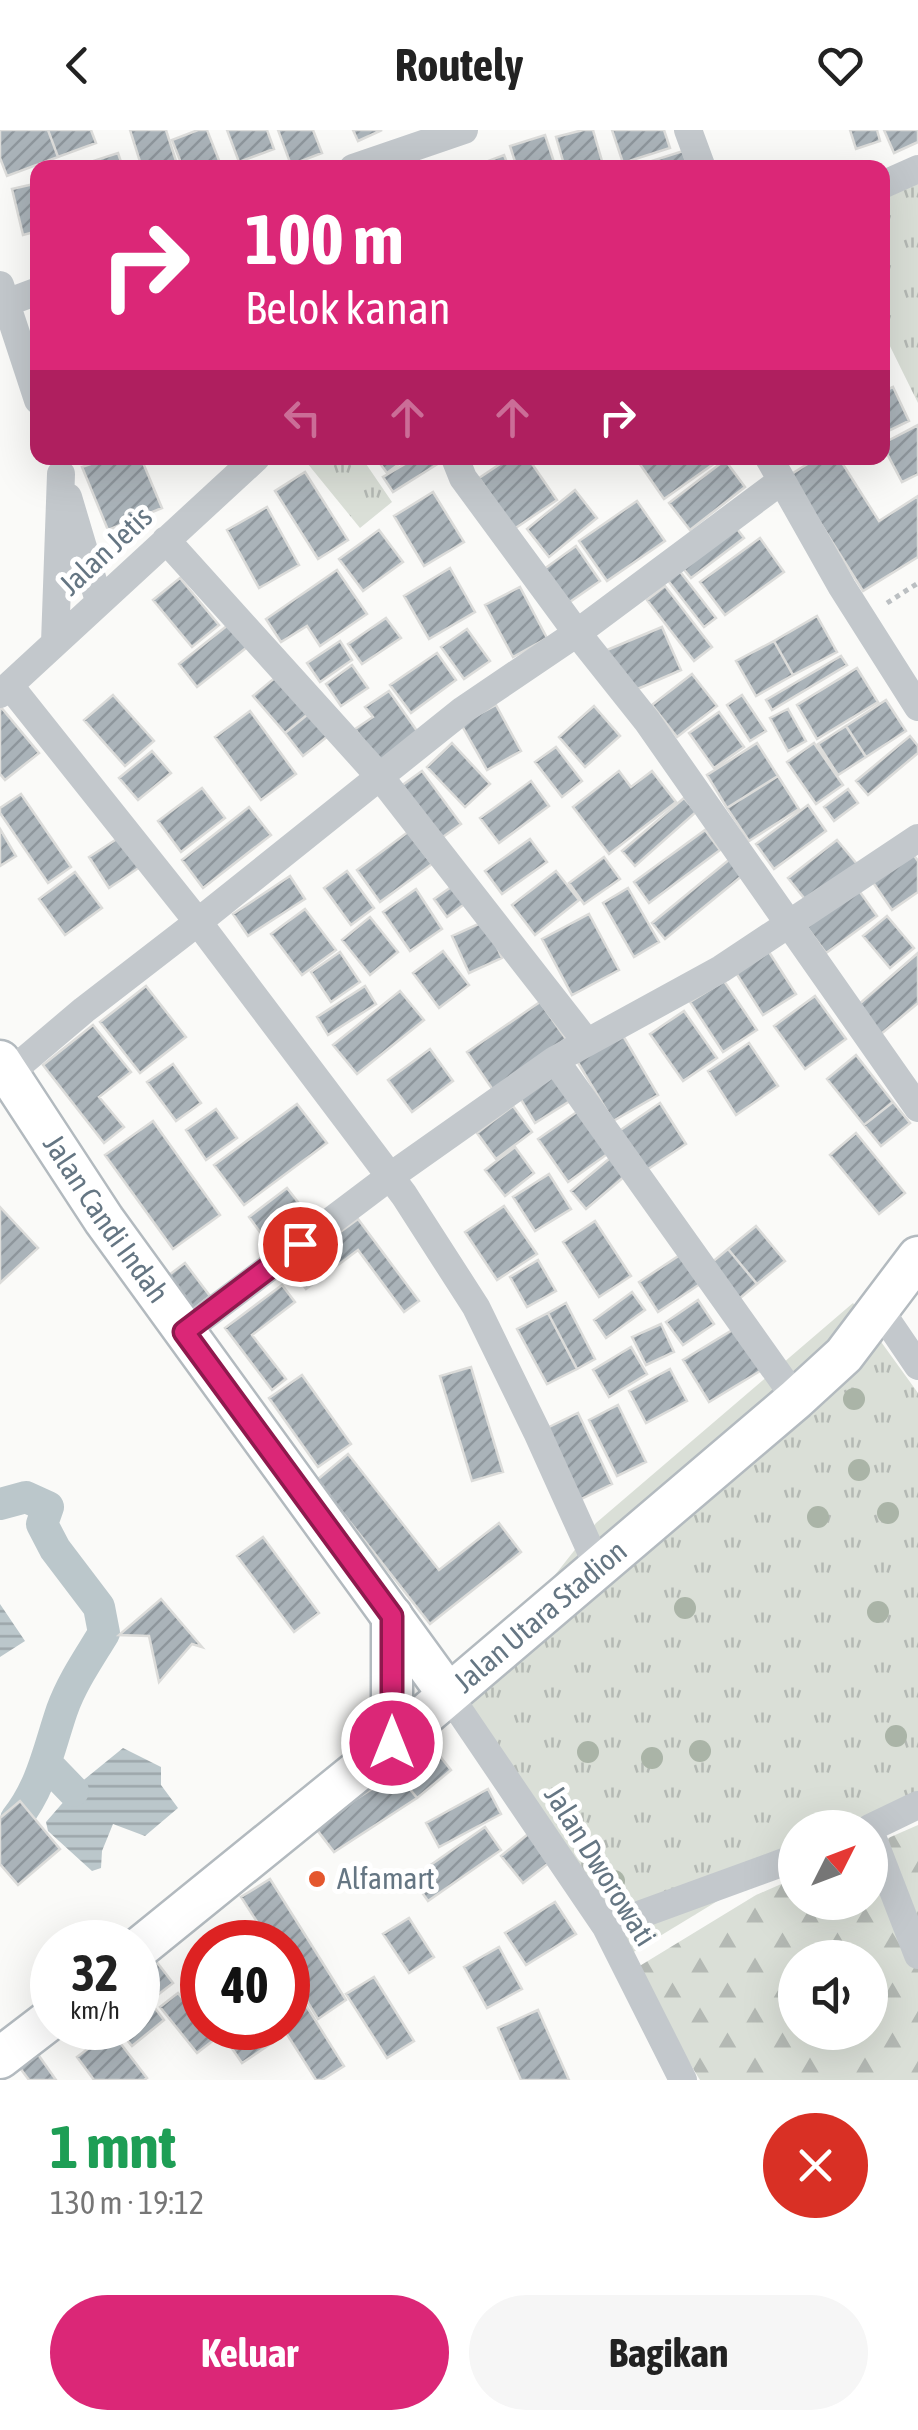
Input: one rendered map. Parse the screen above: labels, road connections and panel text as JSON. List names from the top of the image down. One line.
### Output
{"streets":{"street":["Jalan Jetis","Jalan Candi Indah","Jalan Utara Stadion","Jalan Dworowati"]},"crossings":[["Jalan Candi Indah","Jalan Utara Stadion"],["Jalan Candi Indah","Jalan Dworowati"],["Jalan Utara Stadion","Jalan Dworowati"]],"places":["Alfamart"],"north":"top right","page":{"header":"Routely","turn":["100 m","Belok kanan"],"speed":"32 km/h","limit":"40","heading":["1 mnt","130 m · 19:12"],"buttons":["Keluar","Bagikan"]}}
